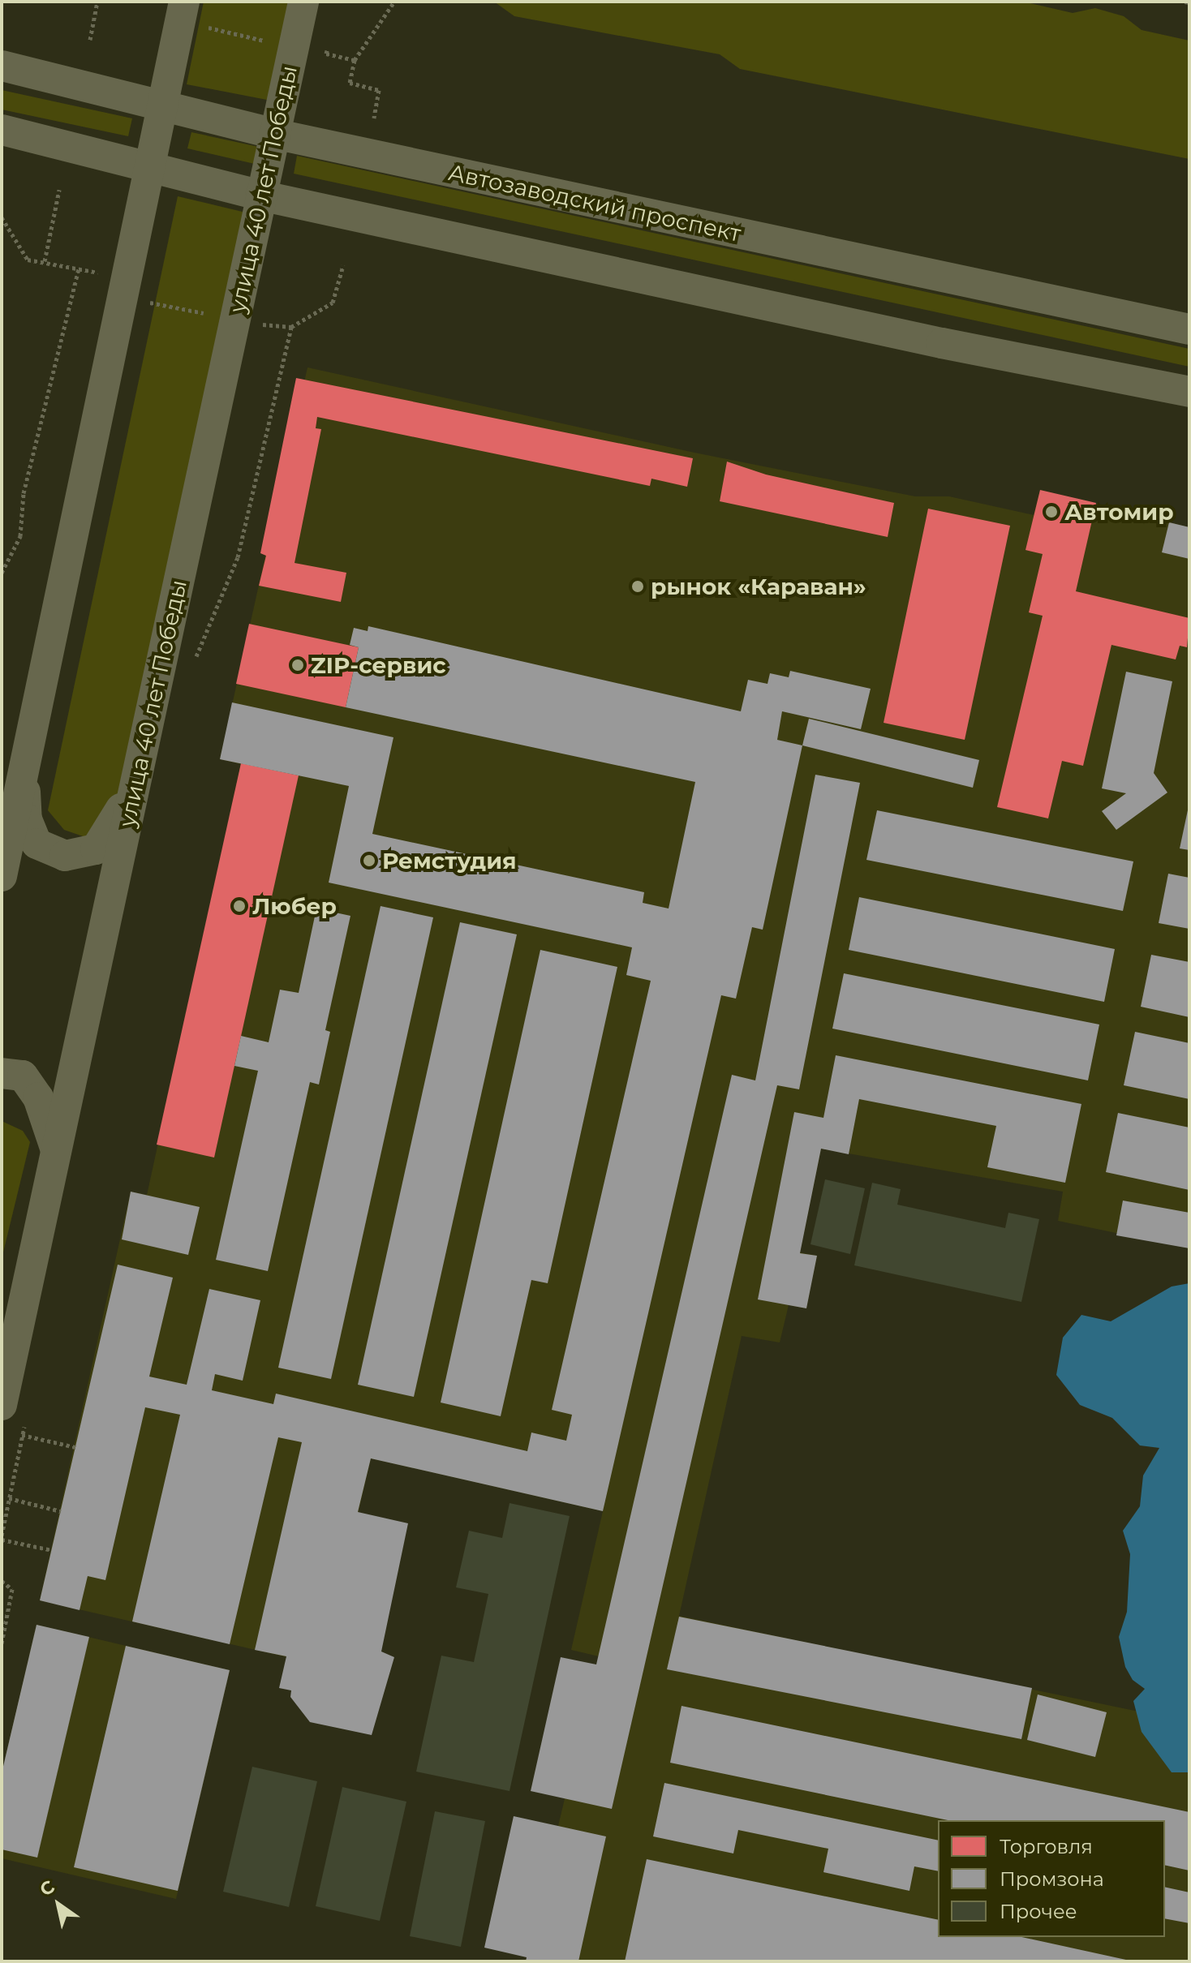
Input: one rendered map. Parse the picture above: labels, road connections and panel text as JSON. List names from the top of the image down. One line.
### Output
{"streets":{"street":["улица 40 лет Победы","Автозаводский проспект"]},"crossings":[["улица 40 лет Победы","Автозаводский проспект"]],"places":["Автомир","рынок «Караван»","ZIP-сервис","Ремстудия","Любер"],"legend":["Торговля","Промзона","Прочее"],"north":"top left"}
